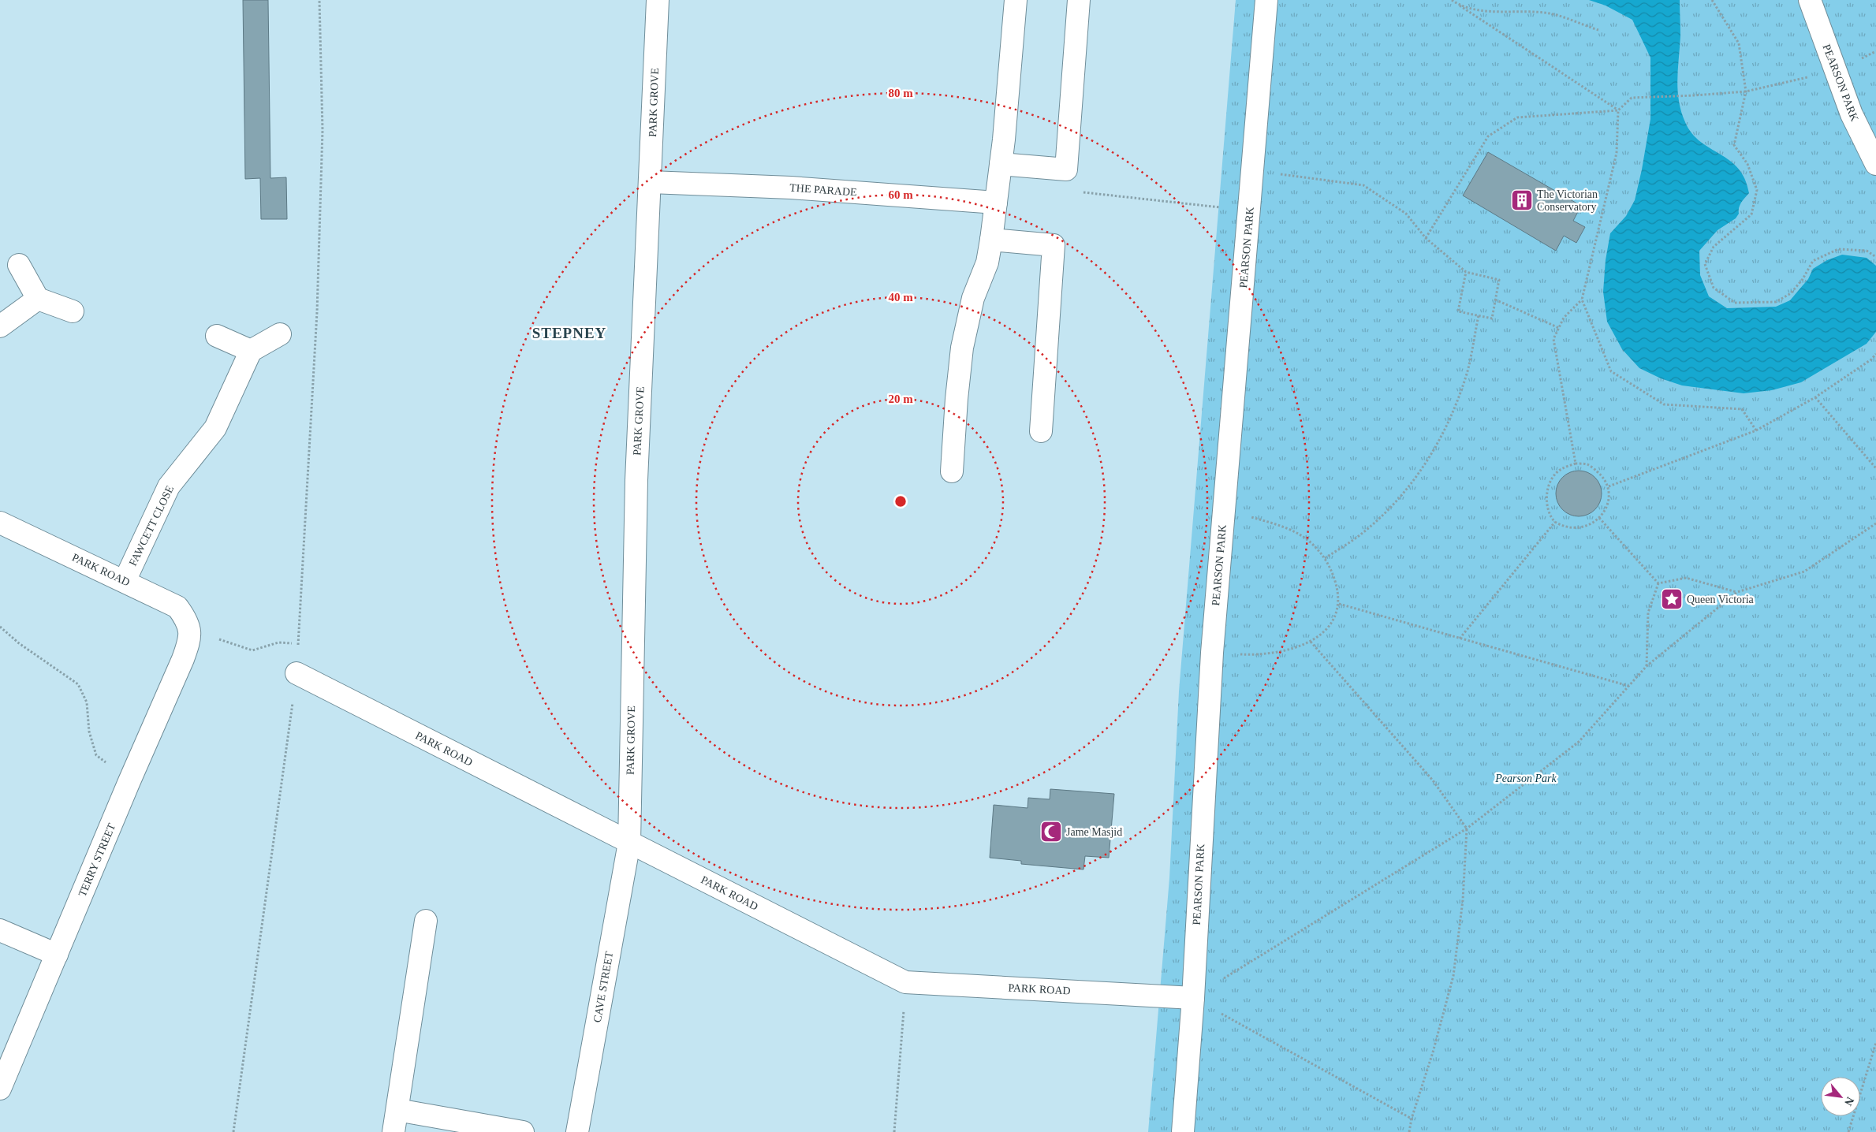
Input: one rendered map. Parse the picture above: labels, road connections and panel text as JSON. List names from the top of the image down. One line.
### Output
{"streets":{"street":["PEARSON PARK","PARK GROVE","THE PARADE","FAWCETT CLOSE","PARK ROAD","TERRY STREET","CAVE STREET"]},"crossings":[["PEARSON PARK","PARK ROAD"],["PARK GROVE","THE PARADE"],["PARK GROVE","PARK ROAD"],["PARK GROVE","CAVE STREET"],["FAWCETT CLOSE","PARK ROAD"],["PARK ROAD","TERRY STREET"],["PARK ROAD","CAVE STREET"]],"districts":["STEPNEY"],"parks":["Pearson Park"],"places":{"building":["The Victorian Conservatory"],"place":["Queen Victoria"],"mosque":["Jame Masjid"]},"north":"bottom right","rings":["80 m","60 m","40 m","20 m"]}
